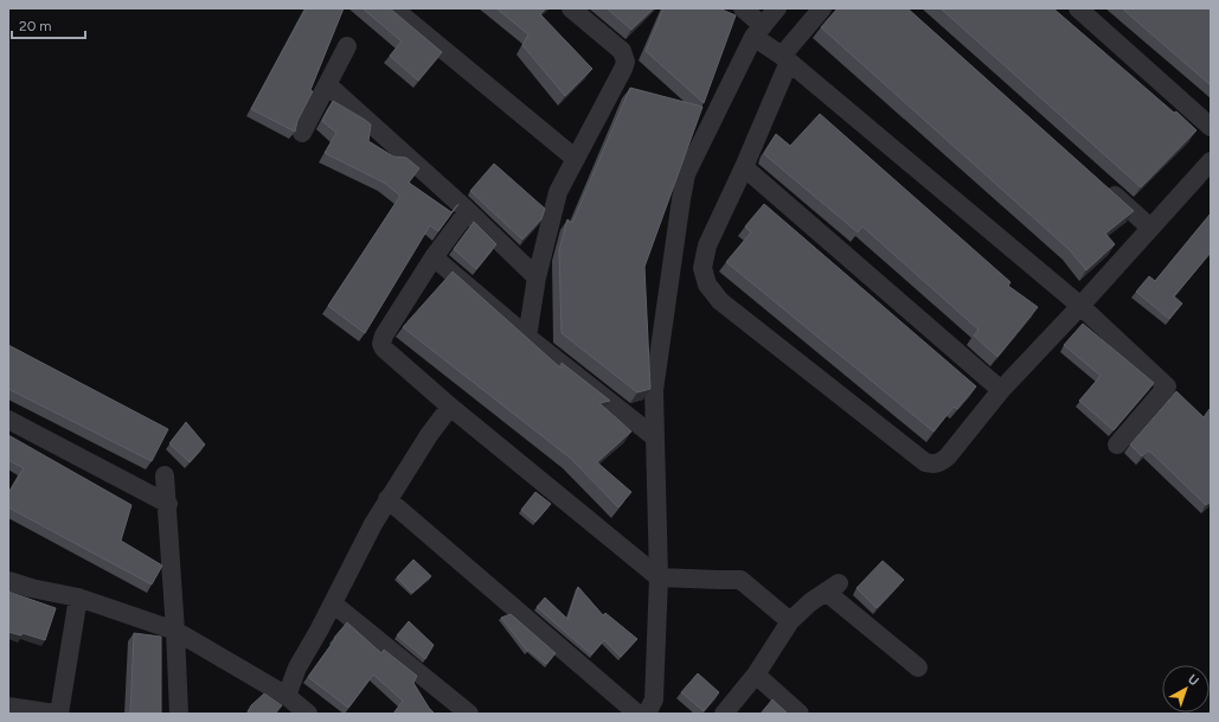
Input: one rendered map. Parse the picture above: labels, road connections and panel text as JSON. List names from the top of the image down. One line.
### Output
{"scale_bar":"20 m","north":"top right"}
